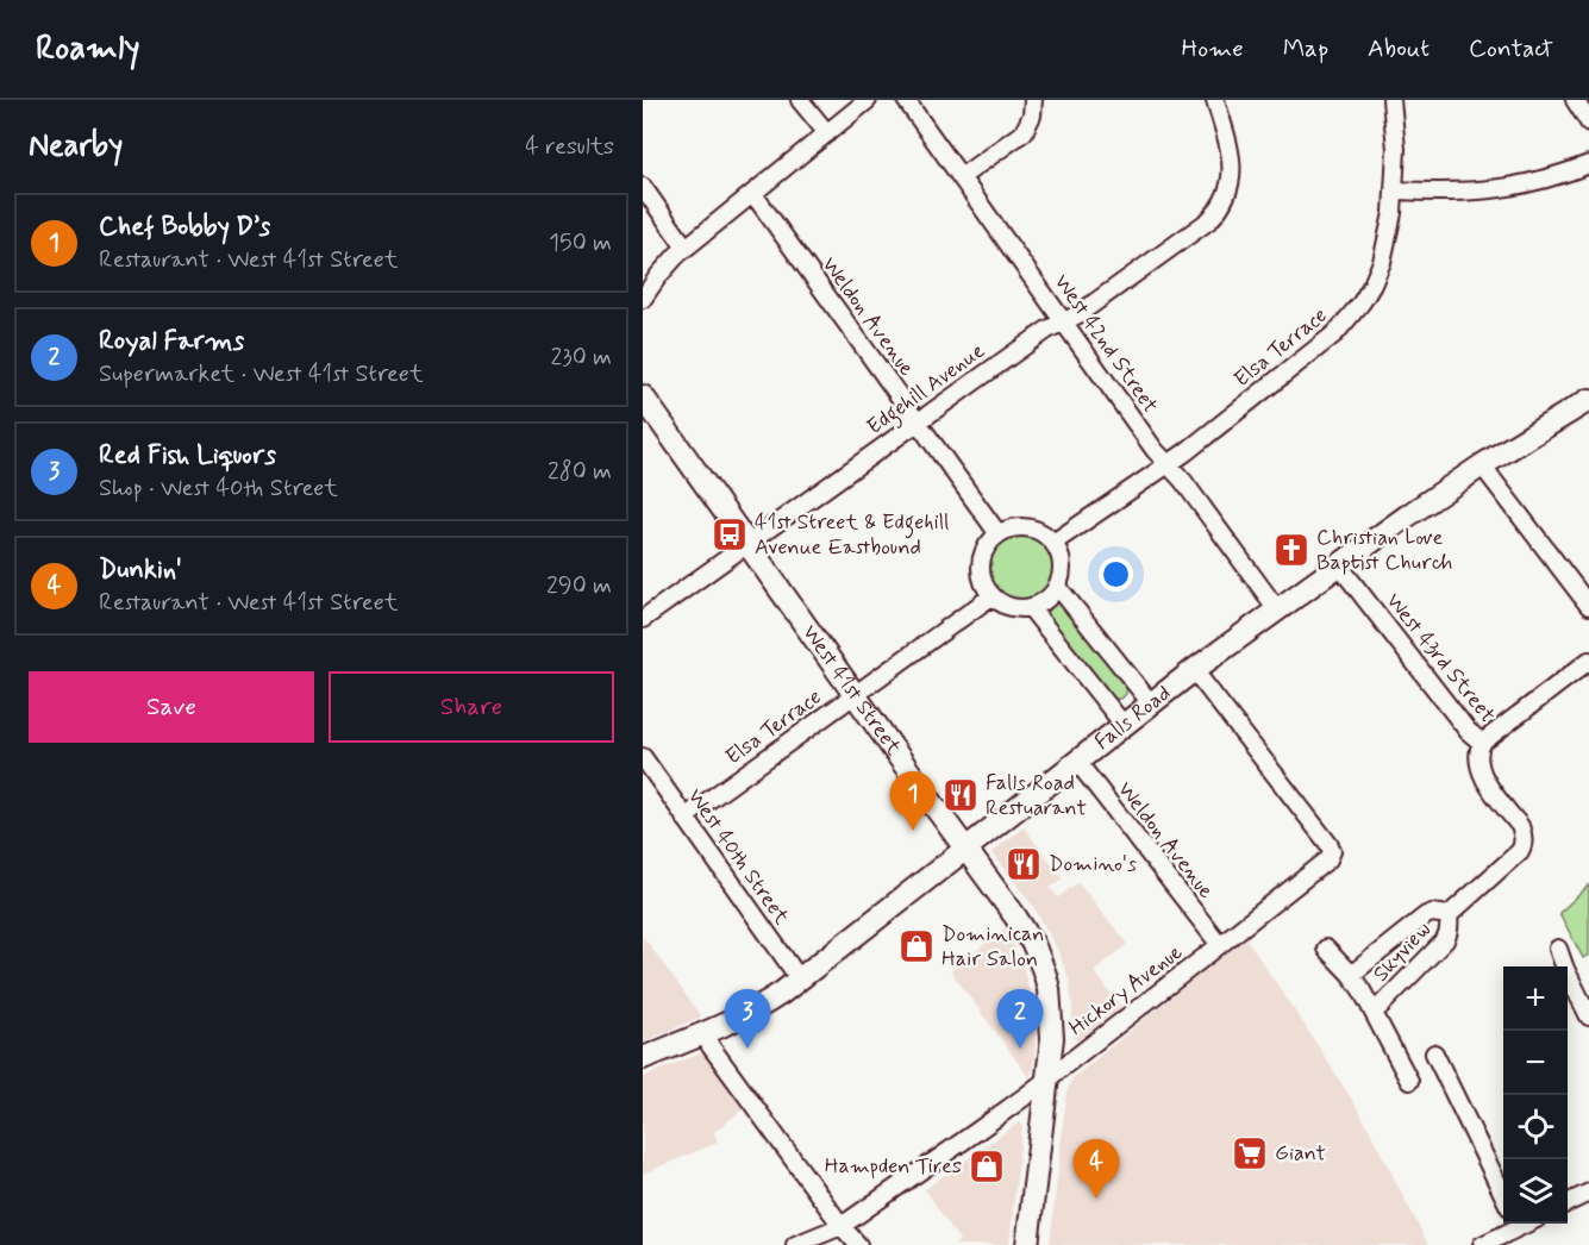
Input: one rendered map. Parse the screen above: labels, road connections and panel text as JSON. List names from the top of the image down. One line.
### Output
{"streets":{"main road":["West 41st Street","Falls Road"],"street":["Weldon Avenue","West 42nd Street","Elsa Terrace","Edgehill Avenue","West 43rd Street","West 40th Street","Skyview","Hickory Avenue"]},"crossings":[["Weldon Avenue","Elsa Terrace"],["Weldon Avenue","Edgehill Avenue"],["Weldon Avenue","Falls Road"],["Weldon Avenue","Hickory Avenue"],["West 42nd Street","Elsa Terrace"],["West 42nd Street","Edgehill Avenue"],["West 42nd Street","Falls Road"],["Elsa Terrace","West 41st Street"],["Elsa Terrace","West 40th Street"],["Edgehill Avenue","West 41st Street"],["West 43rd Street","Falls Road"],["West 43rd Street","Skyview"],["West 41st Street","Falls Road"],["West 41st Street","Hickory Avenue"],["Falls Road","West 40th Street"],["Falls Road","Hickory Avenue"]],"places":{"bus stop":["41st Street & Edgehill Avenue Eastbound"],"church":["Christian Love Baptist Church"],"restaurant":["Falls Road Restuarant","Domino's"],"shop":["Dominican Hair Salon","Hampden Tires"],"supermarket":["Giant"]},"page":{"header":"Roamly","nav":["Home","Map","About","Contact"],"heading":["Nearby","4 results"],"list":[{"mark":"1","name":"Chef Bobby D’s","note":"Restaurant · West 41st Street","value":"150 m"},{"mark":"2","name":"Royal Farms","note":"Supermarket · West 41st Street","value":"230 m"},{"mark":"3","name":"Red Fish Liquors","note":"Shop · West 40th Street","value":"280 m"},{"mark":"4","name":"Dunkin'","note":"Restaurant · West 41st Street","value":"290 m"}],"buttons":["Save","Share"],"pins":["1","2","3","4"],"map_buttons":["+","−"]}}
